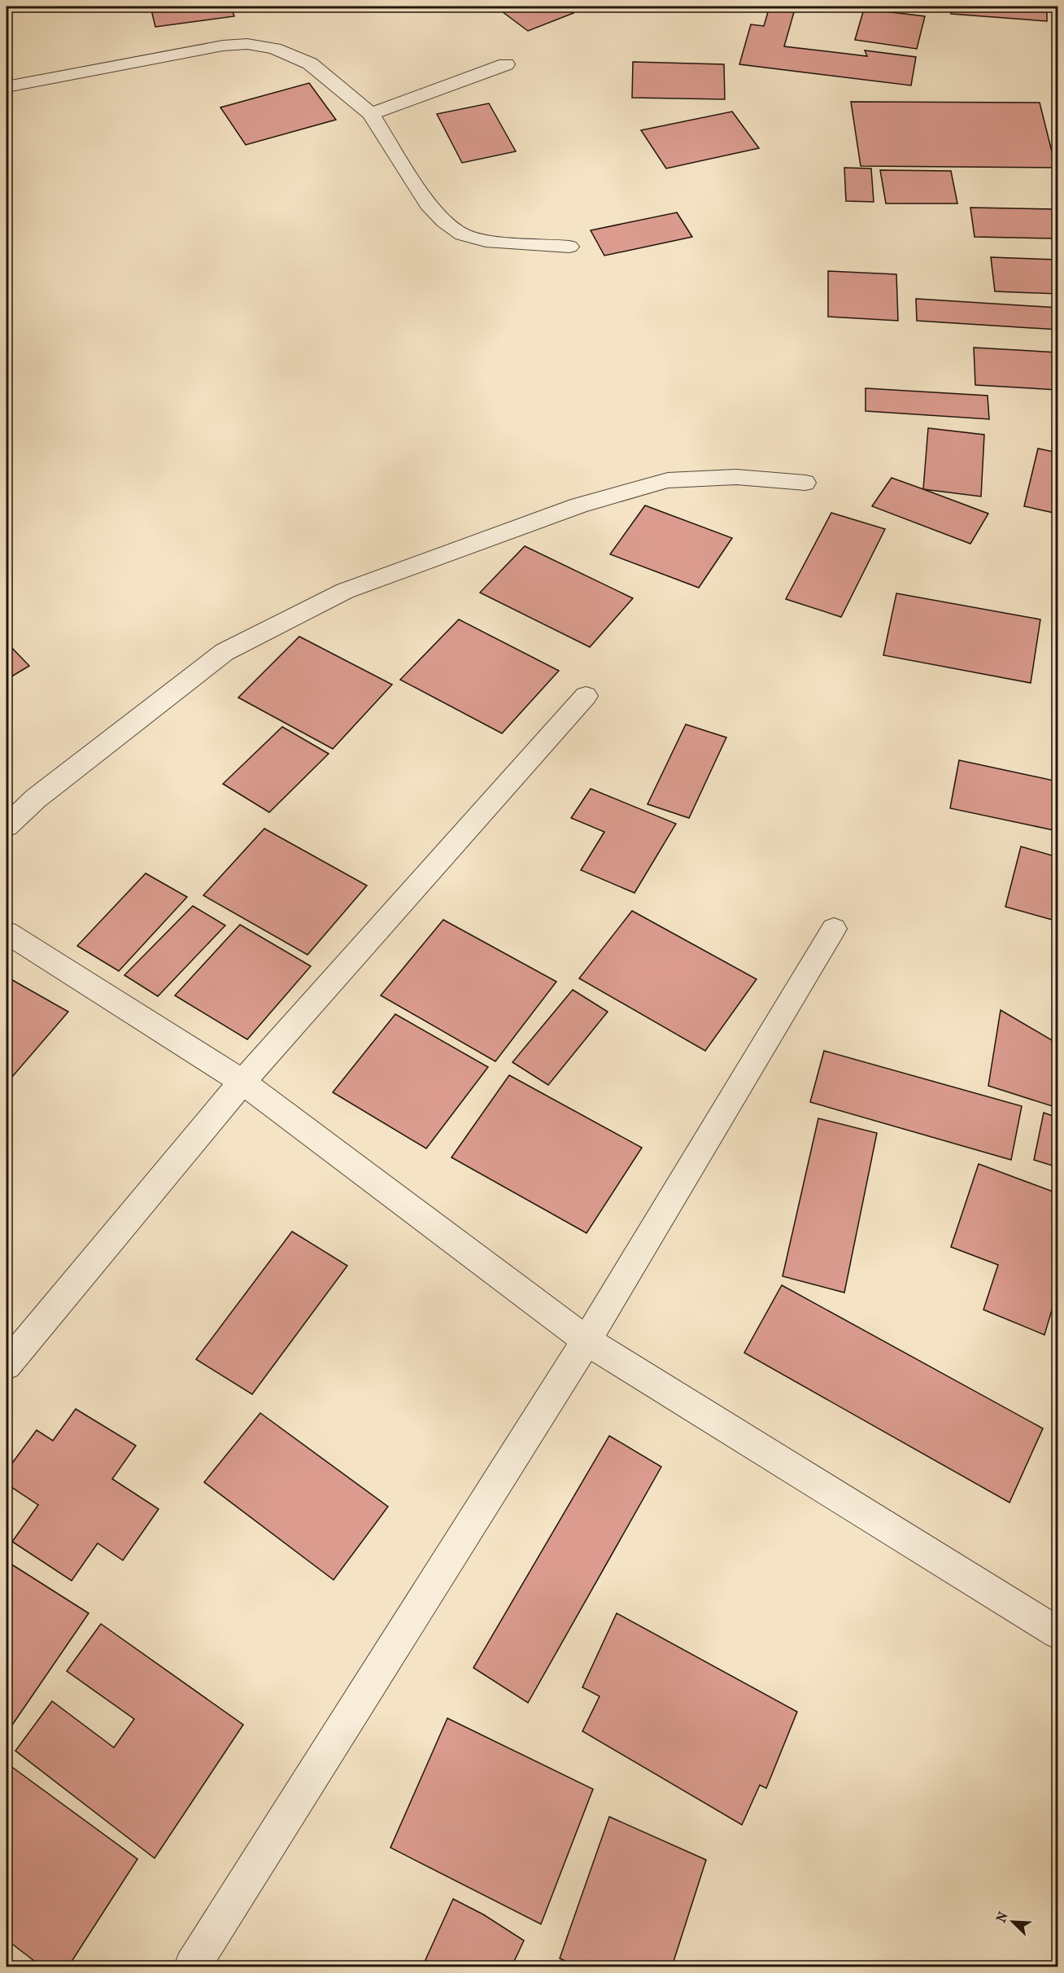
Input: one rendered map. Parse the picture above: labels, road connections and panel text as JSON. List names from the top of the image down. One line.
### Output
{"north":"top left"}
